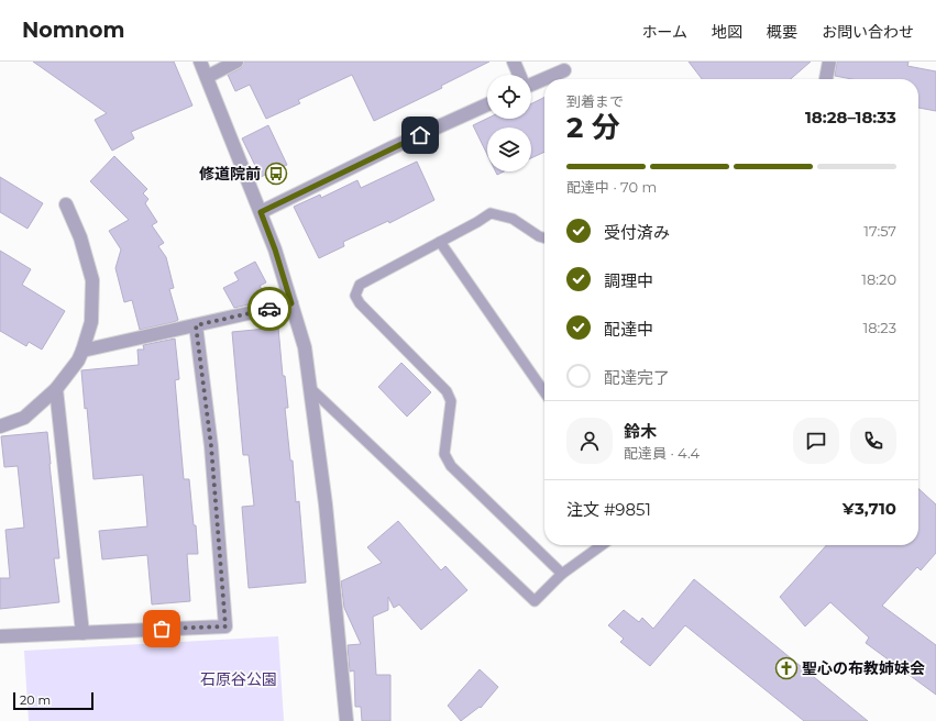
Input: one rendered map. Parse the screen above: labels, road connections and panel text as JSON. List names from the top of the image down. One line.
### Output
{"parks":["石原谷公園"],"places":{"bus stop":["修道院前"],"church":["聖心の布教姉妹会"]},"scale_bar":"20 m","page":{"header":"Nomnom","nav":["ホーム","地図","概要","お問い合わせ"],"heading":["2 分","到着まで","18:28–18:33"],"panel":["鈴木","配達員 · 4.4","注文 #9851","¥3,710"],"bar":"配達中 · 70 m","list":[["受付済み","17:57"],["調理中","18:20"],["配達中","18:23"],"配達完了"],"scale":"20 m"}}
